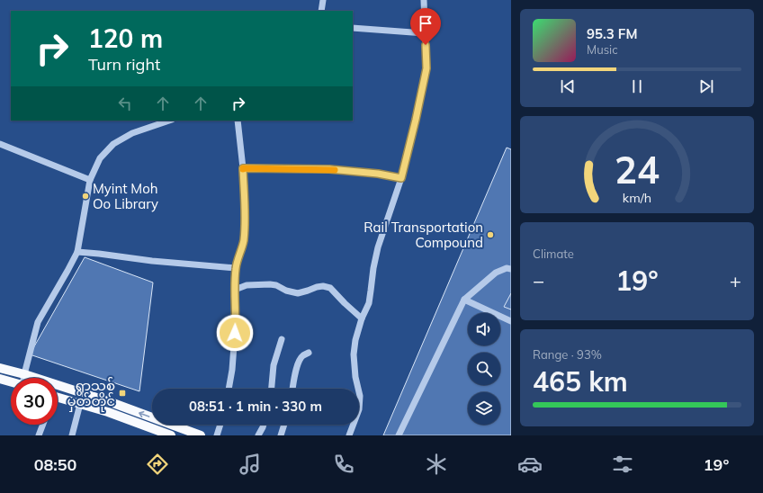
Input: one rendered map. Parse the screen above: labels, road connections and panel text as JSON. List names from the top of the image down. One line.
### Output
{"places":{"other":["Myint Moh Oo Library","Rail Transportation Compound"],"transit":["ရွာသစ် မှတ်တိုင်"]},"page":{"turn":["120 m","Turn right"],"song":["95.3 FM","Music"],"tile":["Climate",["Range · 93%","465 km"]],"heat":["−","19°","+"],"limit":"30","trip":"08:51 · 1 min · 330 m","tabs":["08:50","19°"],"gauge":["24","km/h"]}}
